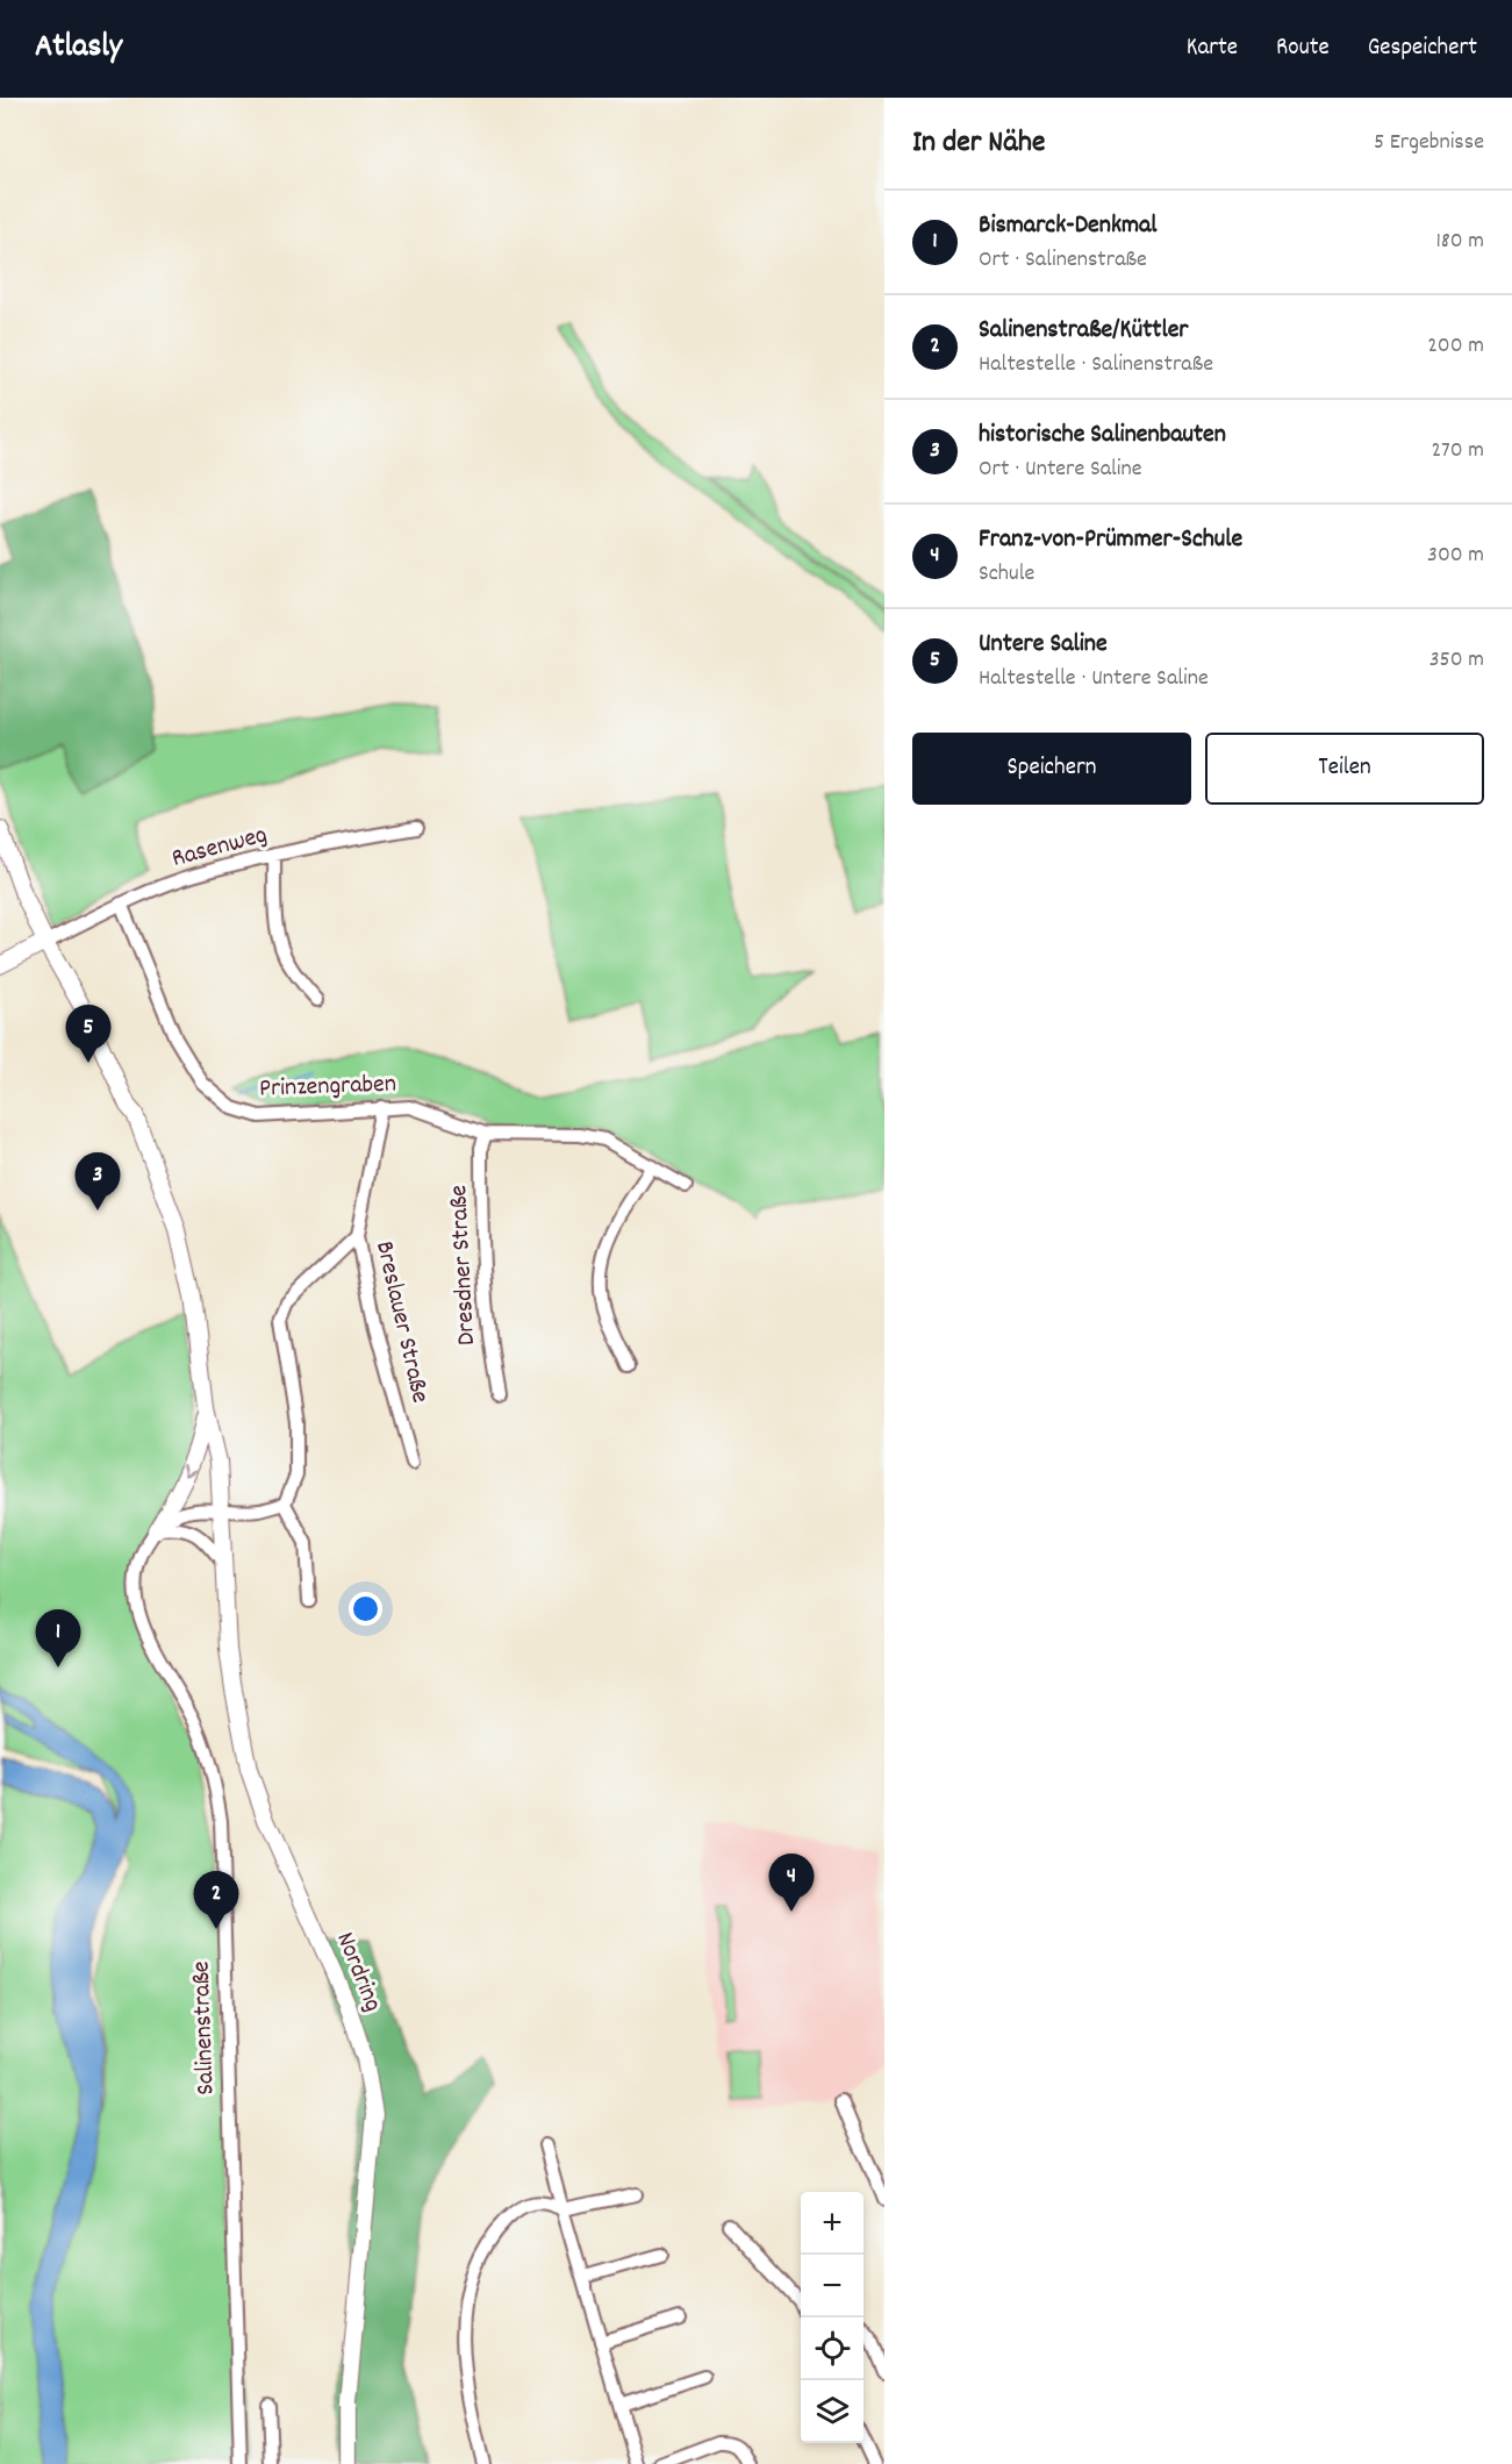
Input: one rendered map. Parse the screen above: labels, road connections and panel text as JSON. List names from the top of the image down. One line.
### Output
{"streets":{"main road":["Nordring"],"street":["Rasenweg","Prinzengraben","Dresdner Straße","Breslauer Straße","Salinenstraße"]},"crossings":[["Rasenweg","Prinzengraben"],["Prinzengraben","Dresdner Straße"],["Prinzengraben","Breslauer Straße"]],"page":{"header":"Atlasly","nav":["Karte","Route","Gespeichert"],"heading":["In der Nähe","5 Ergebnisse"],"list":[{"mark":"1","name":"Bismarck-Denkmal","note":"Ort · Salinenstraße","value":"180 m"},{"mark":"2","name":"Salinenstraße/Küttler","note":"Haltestelle · Salinenstraße","value":"200 m"},{"mark":"3","name":"historische Salinenbauten","note":"Ort · Untere Saline","value":"270 m"},{"mark":"4","name":"Franz-von-Prümmer-Schule","note":"Schule","value":"300 m"},{"mark":"5","name":"Untere Saline","note":"Haltestelle · Untere Saline","value":"350 m"}],"buttons":["Speichern","Teilen"],"pins":["5","3","1","4","2"],"map_buttons":["+","−"]}}
